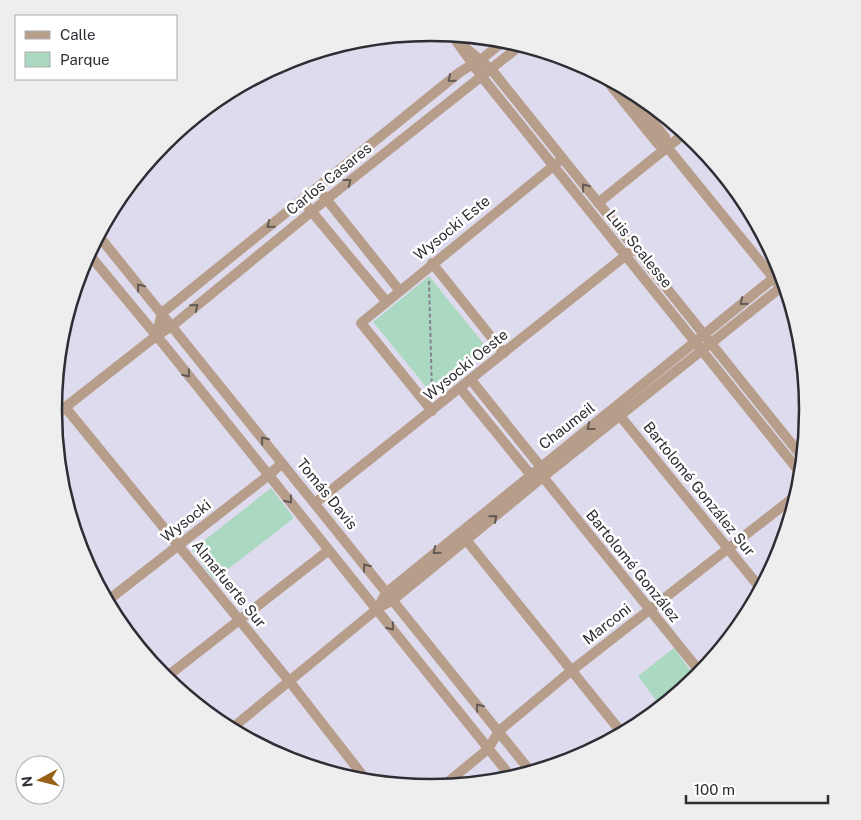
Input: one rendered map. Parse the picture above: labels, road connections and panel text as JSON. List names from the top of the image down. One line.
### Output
{"streets":{"street":["Carlos Casares","Wysocki Este","Luis Scalesse","Wysocki Oeste","Chaumeil","Bartolomé González Sur","Tomás Davis","Wysocki","Bartolomé González","Almafuerte Sur","Marconi"]},"crossings":[["Carlos Casares","Luis Scalesse"],["Carlos Casares","Tomás Davis"],["Carlos Casares","Almafuerte Sur"],["Wysocki Este","Luis Scalesse"],["Wysocki Este","Wysocki Oeste"],["Luis Scalesse","Wysocki Oeste"],["Luis Scalesse","Chaumeil"],["Wysocki Oeste","Tomás Davis"],["Wysocki Oeste","Bartolomé González"],["Chaumeil","Bartolomé González Sur"],["Chaumeil","Tomás Davis"],["Chaumeil","Bartolomé González"],["Chaumeil","Almafuerte Sur"],["Bartolomé González Sur","Marconi"],["Tomás Davis","Wysocki"],["Tomás Davis","Marconi"],["Wysocki","Almafuerte Sur"],["Bartolomé González","Marconi"]],"legend":["Calle","Parque"],"scale_bar":"100 m","north":"left"}
